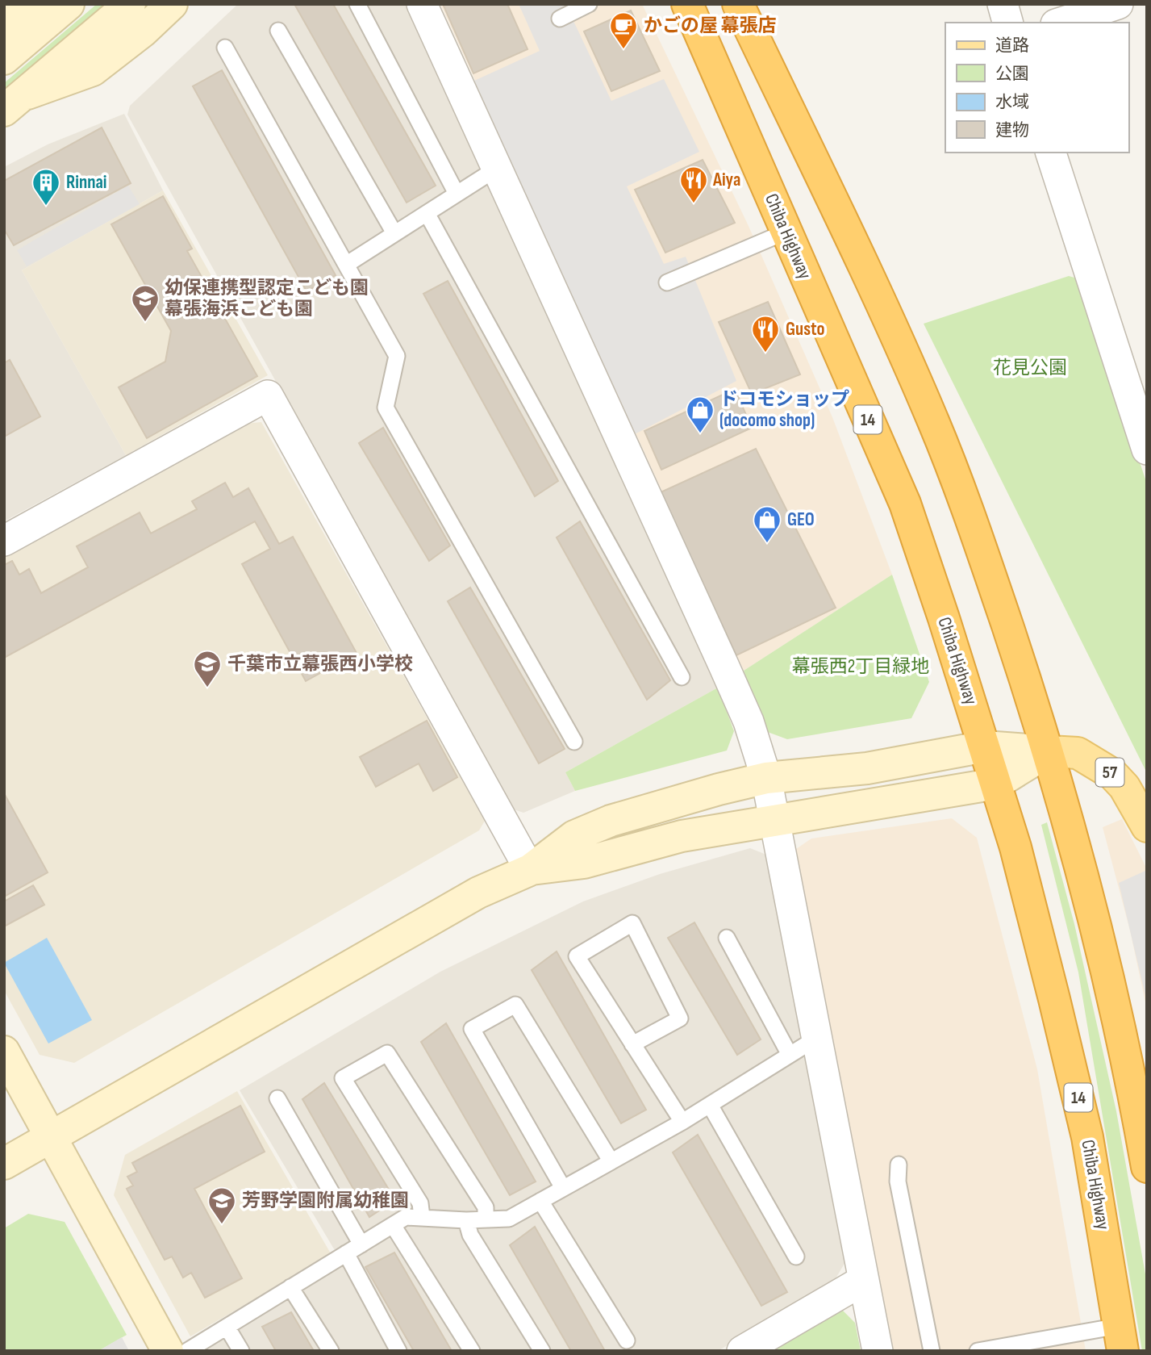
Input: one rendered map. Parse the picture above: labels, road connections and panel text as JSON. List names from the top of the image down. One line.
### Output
{"streets":{"highway":["Chiba Highway","14"],"main road":["57"]},"parks":["花見公園","幕張西2丁目緑地"],"places":{"cafe":["かごの屋 幕張店"],"restaurant":["Aiya","Gusto"],"building":["Rinnai"],"school or university":["幼保連携型認定こども園 幕張海浜こども園","千葉市立幕張西小学校","芳野学園附属幼稚園"],"shop":["ドコモショップ (docomo shop)","GEO"]},"legend":["道路","公園","水域","建物"]}
